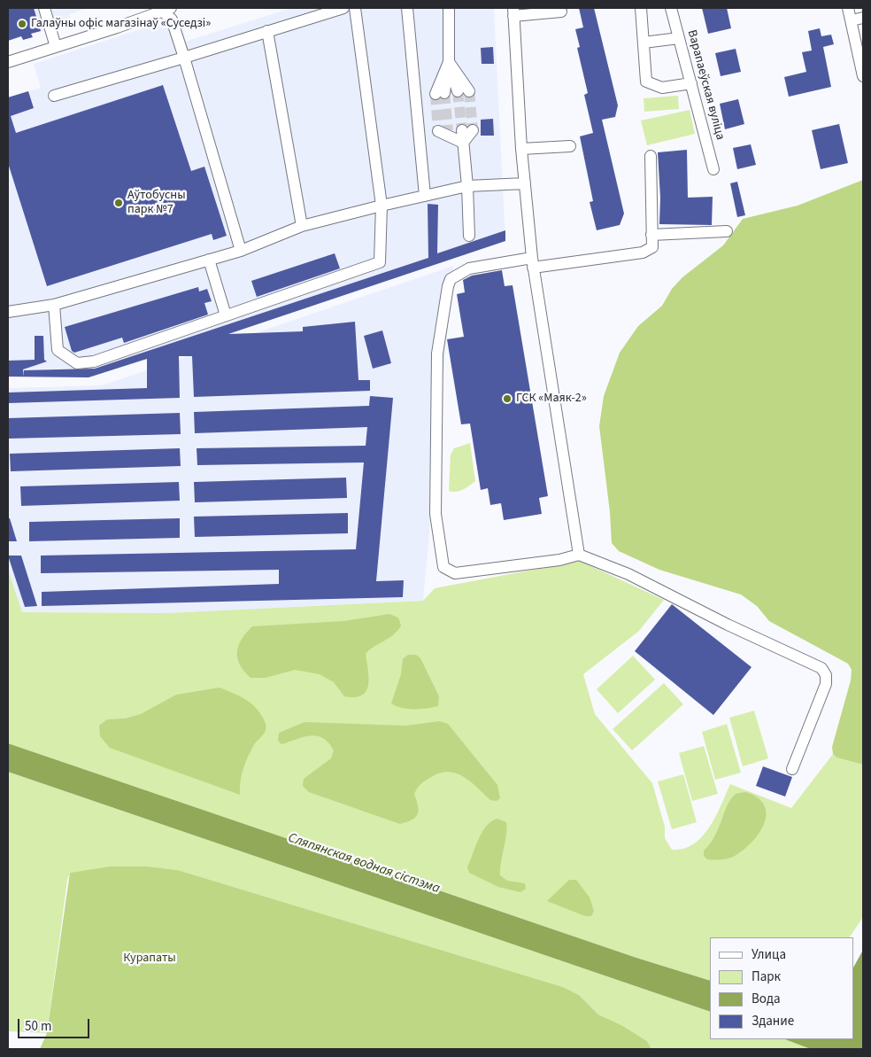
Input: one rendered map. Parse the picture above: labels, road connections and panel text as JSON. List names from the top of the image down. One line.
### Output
{"streets":{"street":["Варапаеўская вуліца"]},"water":["Сляпянская водная сістэма"],"parks":["Курапаты"],"places":["Галаўны офіс магазінаў «Суседзі»","Аўтобусны парк №7","ГСК «Маяк-2»"],"legend":["Улица","Парк","Вода","Здание"],"scale_bar":"50 m"}
